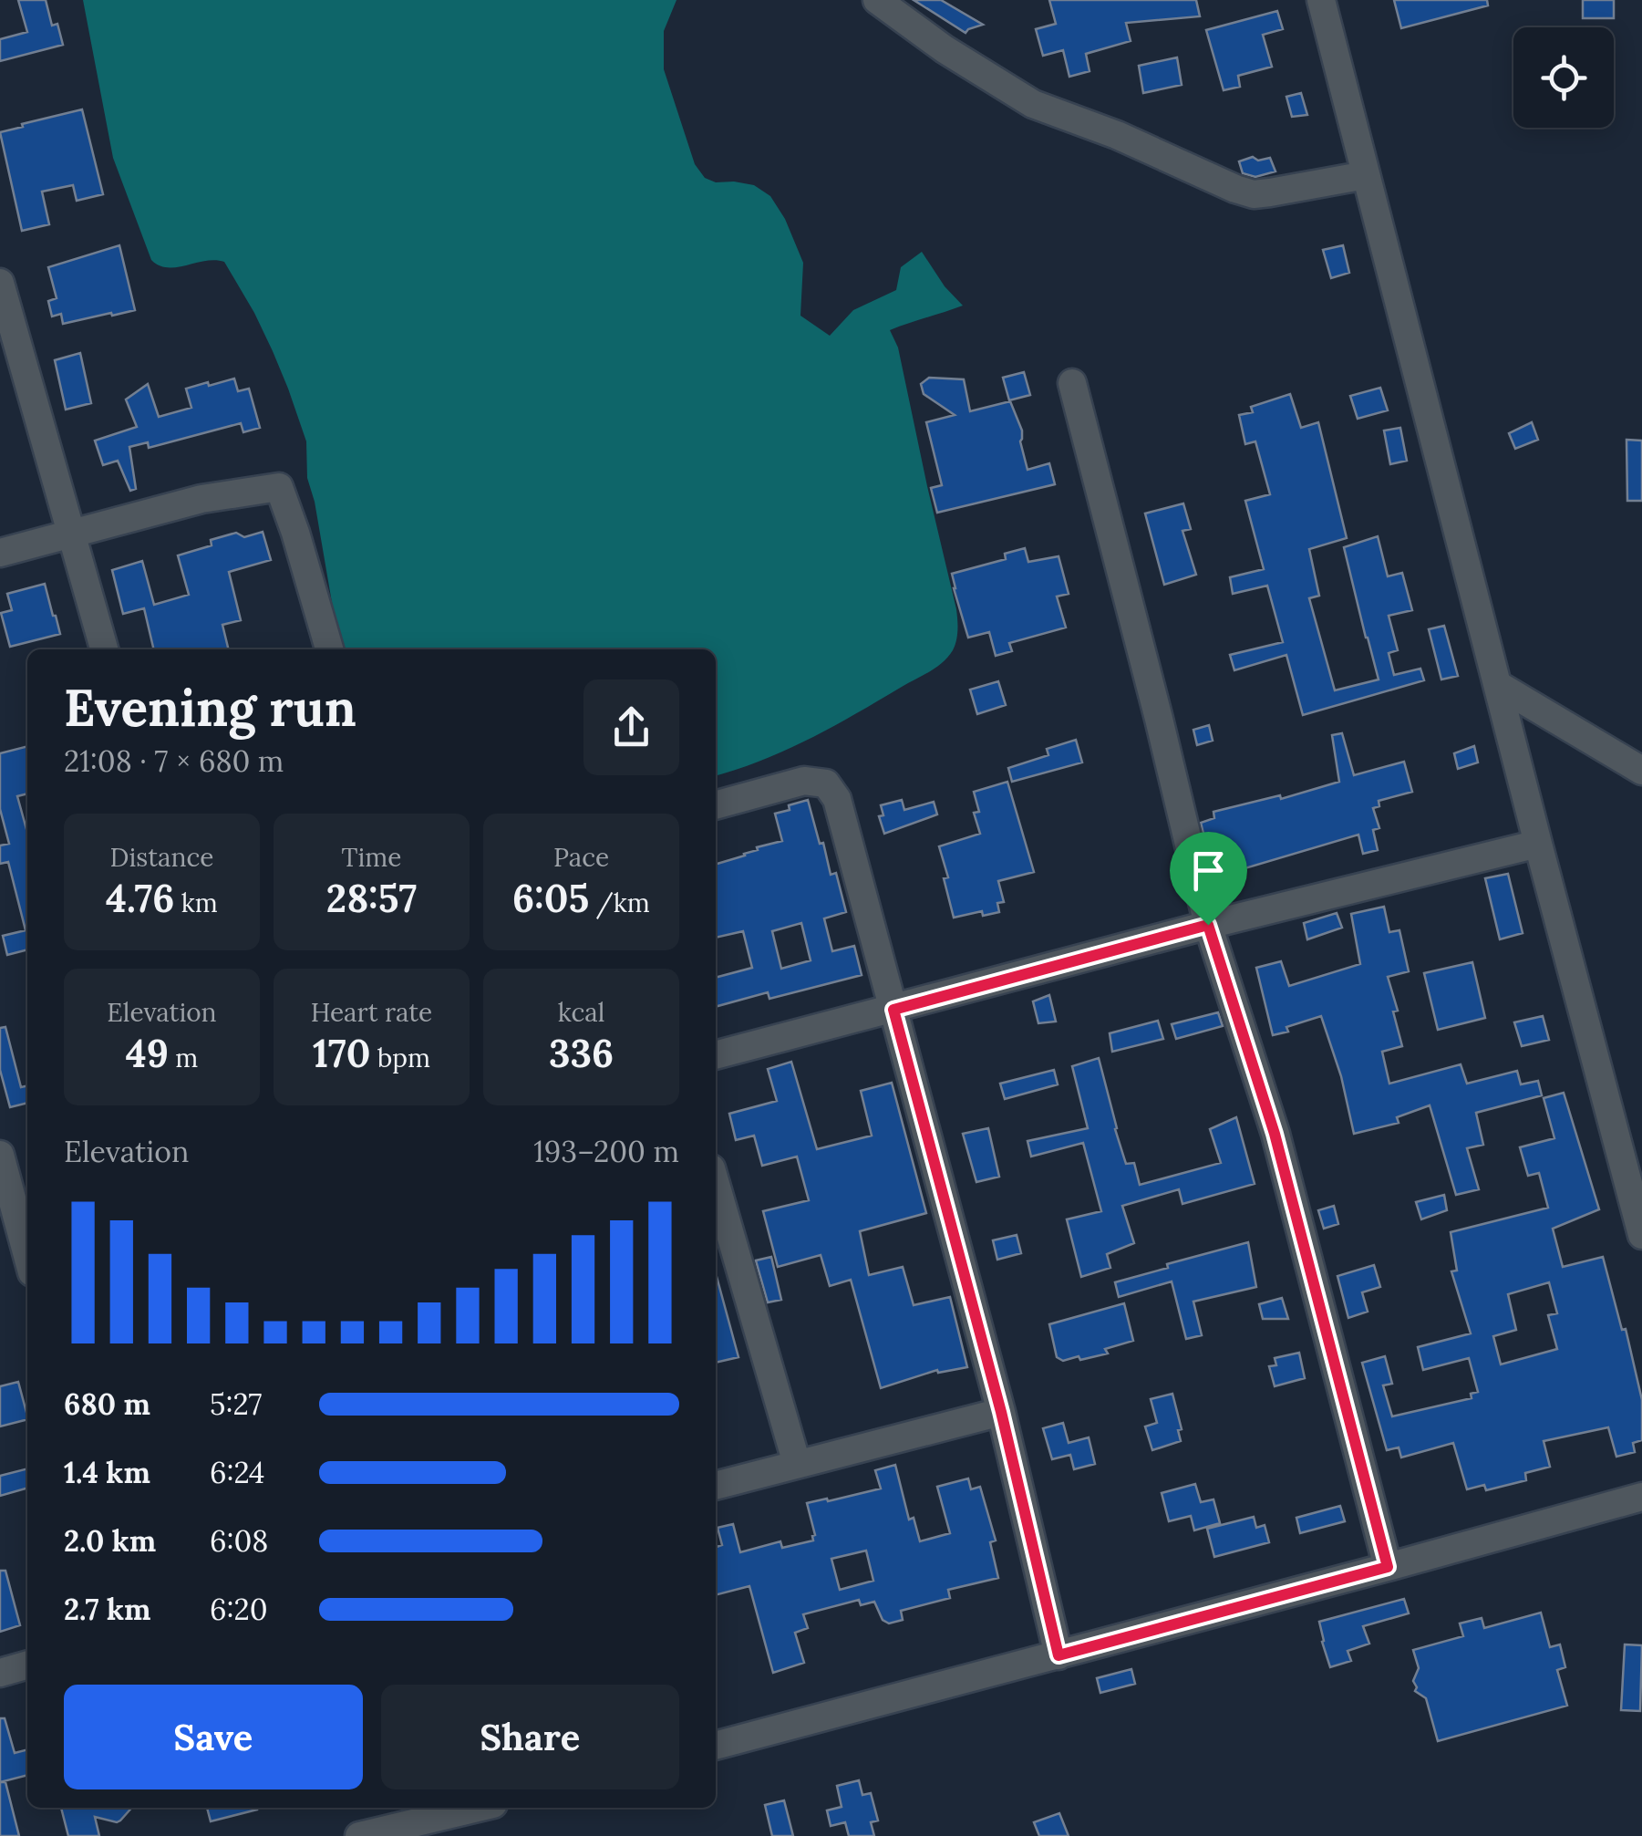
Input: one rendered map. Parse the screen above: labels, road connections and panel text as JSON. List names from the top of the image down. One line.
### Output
{"page":{"heading":["Evening run","21:08 · 7 × 680 m"],"stats":[["Distance","4.76 km"],["Time","28:57"],["Pace","6:05 /km"],["Elevation","49 m"],["Heart rate","170 bpm"],["kcal","336"]],"chart":["Elevation","193–200 m"],"list":[{"name":"680 m","note":"5:27"},{"name":"1.4 km","note":"6:24"},{"name":"2.0 km","note":"6:08"},{"name":"2.7 km","note":"6:20"}],"buttons":["Save","Share"]}}
